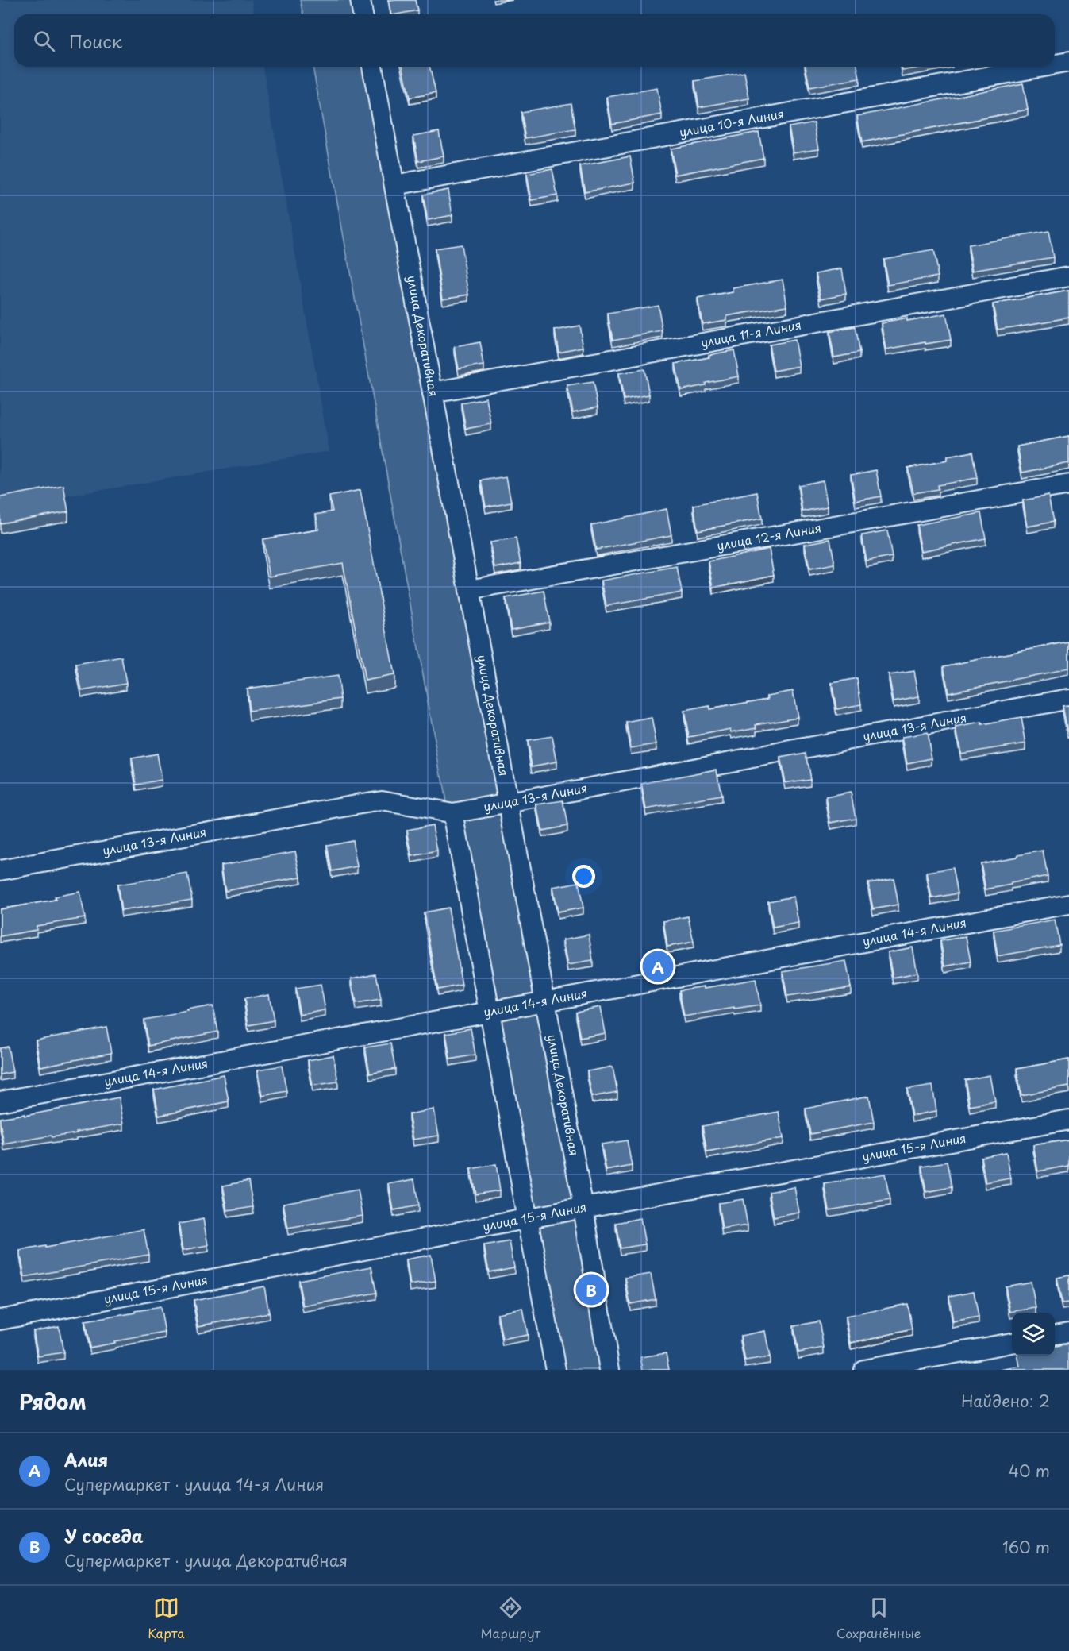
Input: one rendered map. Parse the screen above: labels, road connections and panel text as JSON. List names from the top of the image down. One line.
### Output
{"streets":{"street":["улица 10-я Линия","улица 11-я Линия","улица Декоративная","улица 12-я Линия","улица 13-я Линия","улица 14-я Линия","улица 15-я Линия"]},"crossings":[["улица 10-я Линия","улица Декоративная"],["улица 11-я Линия","улица Декоративная"],["улица Декоративная","улица 12-я Линия"],["улица Декоративная","улица 13-я Линия"],["улица Декоративная","улица 14-я Линия"],["улица Декоративная","улица 15-я Линия"]],"page":{"search":"Поиск","pins":["A","B"],"heading":["Рядом","Найдено: 2"],"list":[{"mark":"A","name":"Алия","note":"Супермаркет · улица 14-я Линия","value":"40 m"},{"mark":"B","name":"У соседа","note":"Супермаркет · улица Декоративная","value":"160 m"}],"nav":["Карта","Маршрут","Сохранённые"]}}
